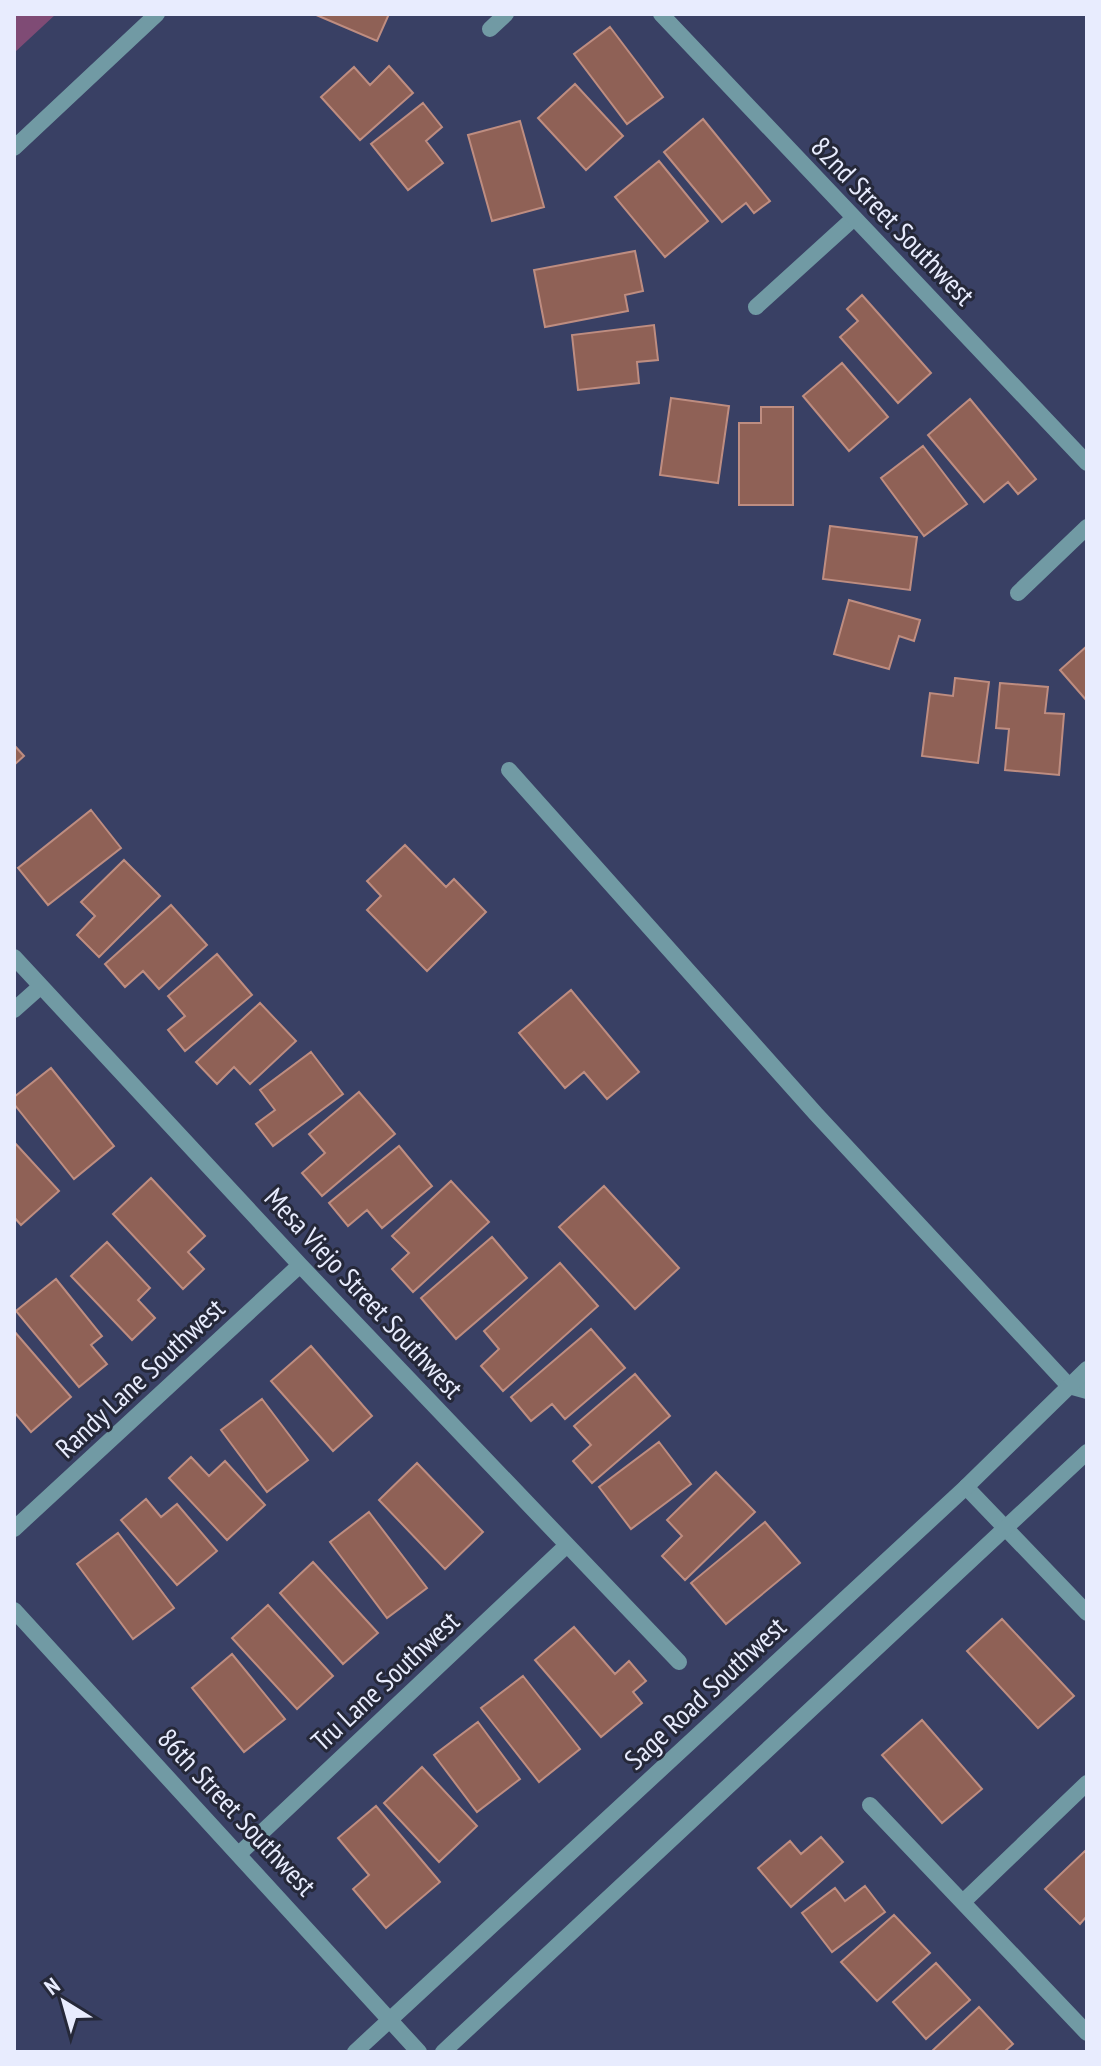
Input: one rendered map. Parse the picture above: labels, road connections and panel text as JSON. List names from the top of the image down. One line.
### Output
{"streets":{"street":["82nd Street Southwest","Mesa Viejo Street Southwest","Randy Lane Southwest","Tru Lane Southwest","Sage Road Southwest","86th Street Southwest"]},"crossings":[["Mesa Viejo Street Southwest","Randy Lane Southwest"],["Mesa Viejo Street Southwest","Tru Lane Southwest"],["Tru Lane Southwest","86th Street Southwest"],["Sage Road Southwest","86th Street Southwest"]],"north":"top left"}
